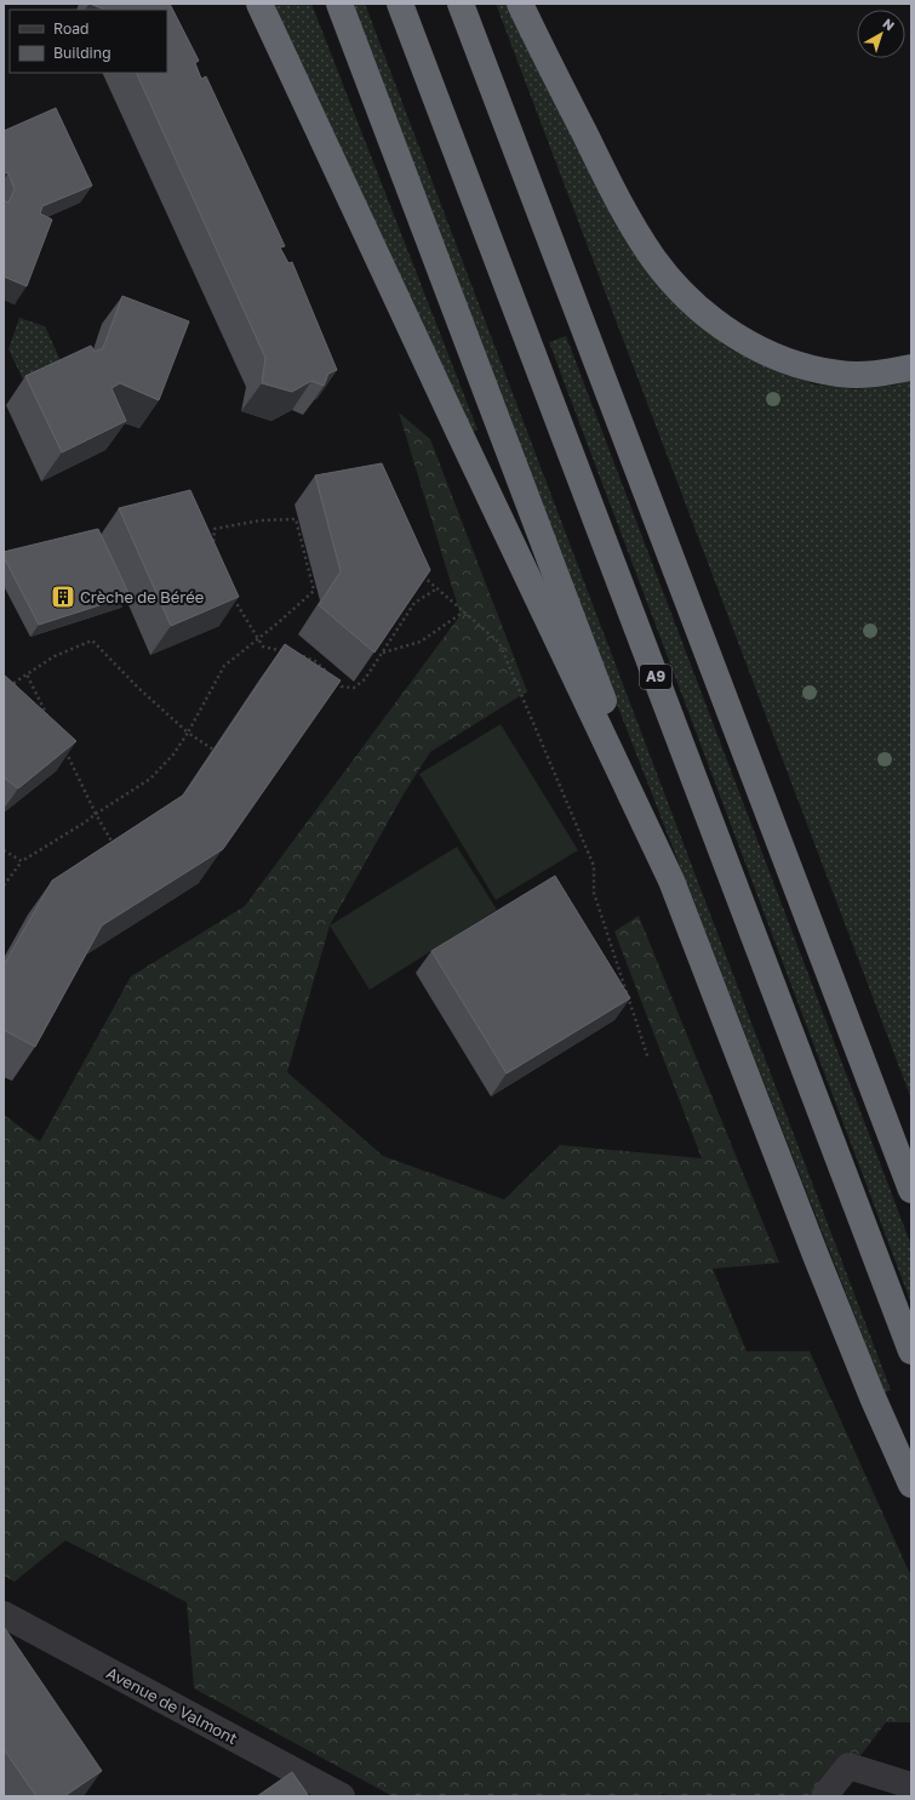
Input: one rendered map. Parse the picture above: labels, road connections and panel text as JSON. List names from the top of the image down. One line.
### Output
{"streets":{"highway":["A9"],"street":["Avenue de Valmont"]},"places":{"building":["Crèche de Bérée"]},"legend":["Road","Building"],"north":"top right"}
